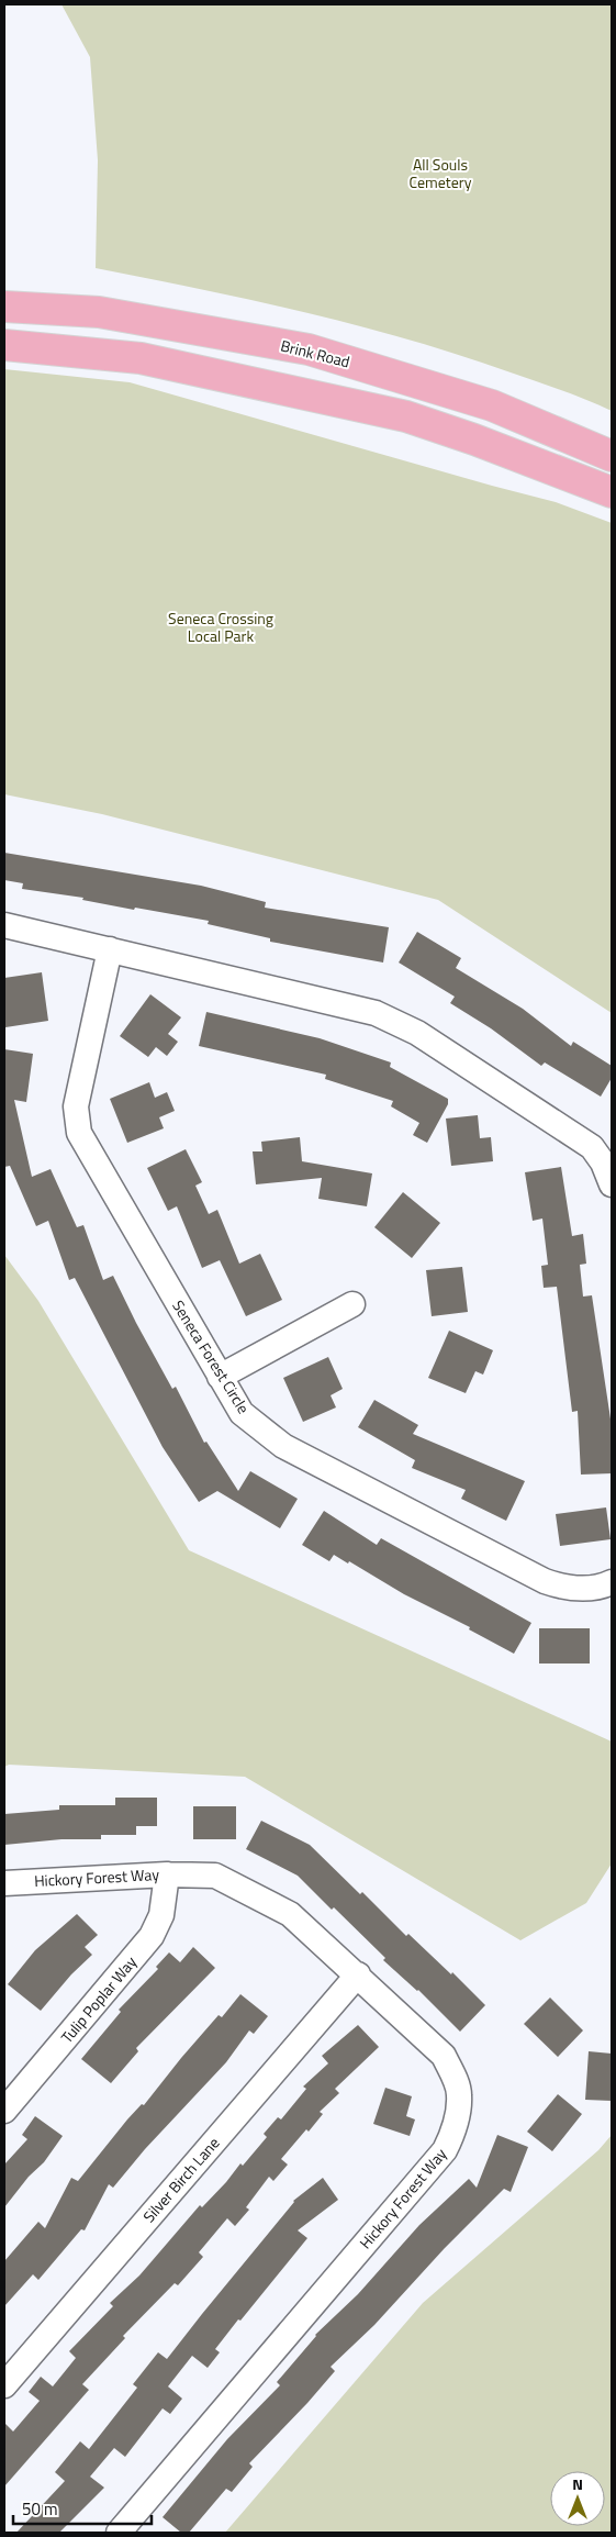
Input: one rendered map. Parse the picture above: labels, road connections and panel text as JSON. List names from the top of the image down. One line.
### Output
{"streets":{"main road":["Brink Road"],"street":["Seneca Forest Circle","Hickory Forest Way","Tulip Poplar Way","Silver Birch Lane"]},"crossings":[["Hickory Forest Way","Tulip Poplar Way"],["Hickory Forest Way","Silver Birch Lane"]],"parks":["All Souls Cemetery","Seneca Crossing Local Park"],"scale_bar":"50 m","north":"top"}
